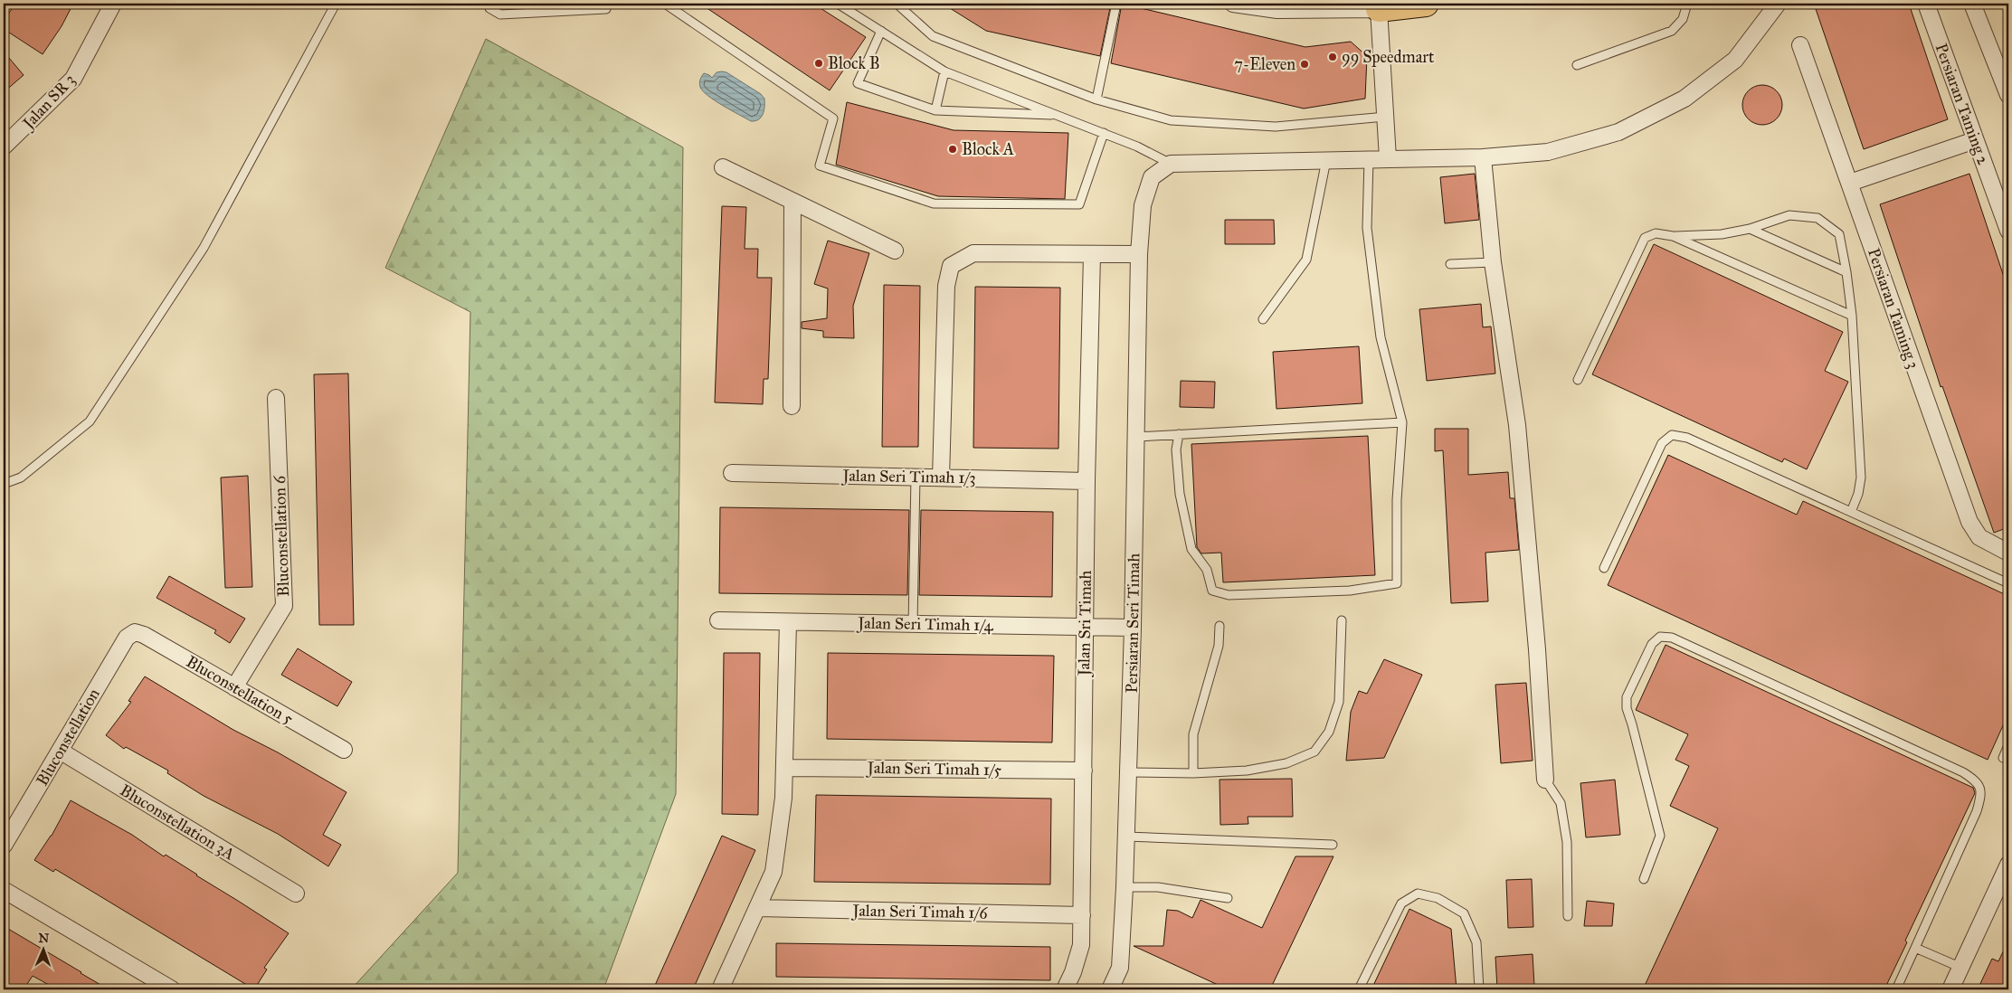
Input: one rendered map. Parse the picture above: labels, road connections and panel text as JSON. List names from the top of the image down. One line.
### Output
{"streets":{"street":["Jalan SR 3","Persiaran Taming 2","Persiaran Taming 3","Jalan Seri Timah 1/3","Bluconstellation 6","Jalan Sri Timah","Persiaran Seri Timah","Jalan Seri Timah 1/4","Bluconstellation 5","Bluconstellation","Jalan Seri Timah 1/5","Bluconstellation 3A","Jalan Seri Timah 1/6"]},"crossings":[["Jalan Seri Timah 1/3","Jalan Sri Timah"],["Bluconstellation 6","Bluconstellation 5"],["Jalan Sri Timah","Jalan Seri Timah 1/4"],["Jalan Sri Timah","Jalan Seri Timah 1/5"],["Jalan Sri Timah","Jalan Seri Timah 1/6"],["Persiaran Seri Timah","Jalan Seri Timah 1/4"],["Bluconstellation 5","Bluconstellation"],["Bluconstellation","Bluconstellation 3A"]],"places":["99 Speedmart","Block B","7-Eleven","Block A"],"north":"top"}
